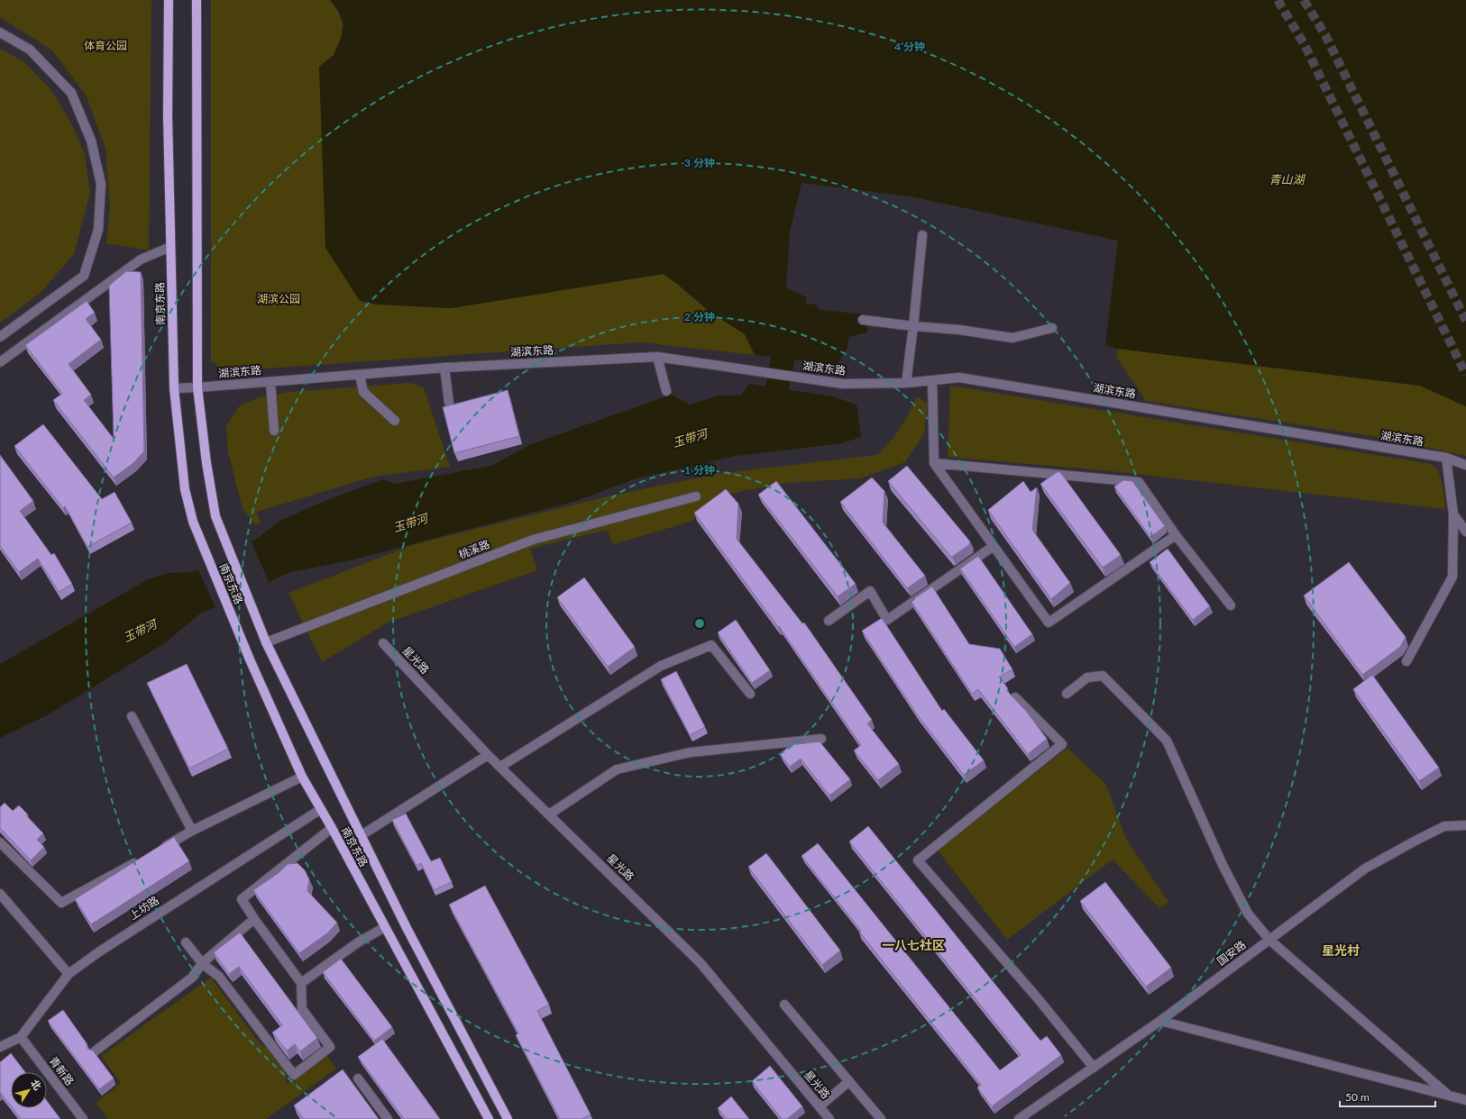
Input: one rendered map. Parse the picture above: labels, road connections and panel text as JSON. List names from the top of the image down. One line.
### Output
{"streets":{"main road":["南京东路"],"street":["湖滨东路","桃溪路","星光路","上坊路","国安路","青新路"]},"crossings":[["南京东路","湖滨东路"],["南京东路","桃溪路"],["南京东路","上坊路"],["上坊路","青新路"]],"districts":["一八七社区","星光村"],"water":["青山湖","玉带河"],"parks":["体育公园","湖滨公园"],"scale_bar":"50 m","north":"top right","rings":["4 分钟","3 分钟","2 分钟","1 分钟"]}
